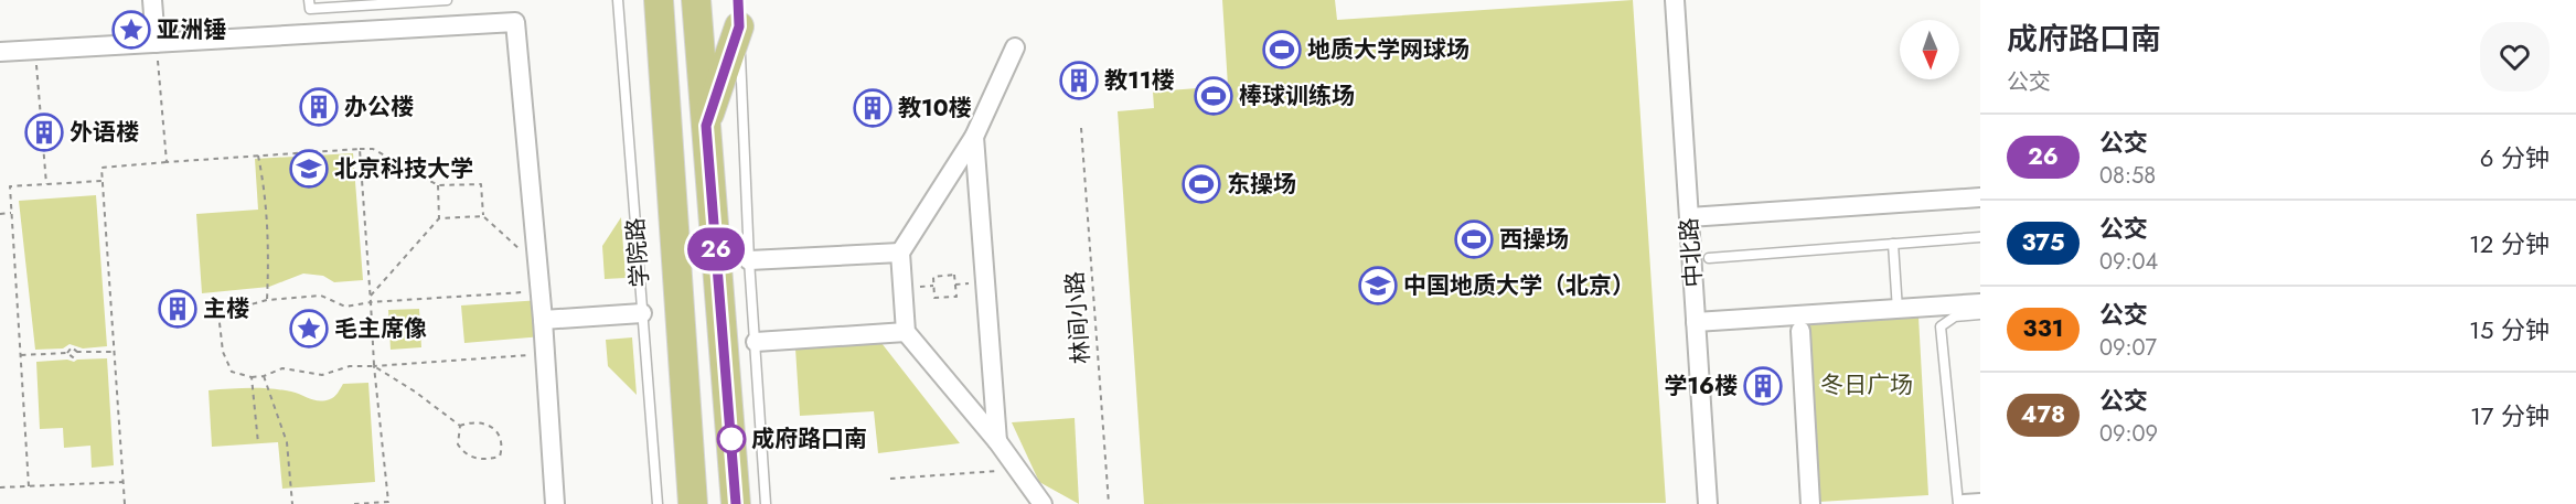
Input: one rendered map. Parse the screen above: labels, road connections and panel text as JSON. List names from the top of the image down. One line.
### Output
{"streets":{"main road":["学院路"],"street":["中北路"],"path":["林间小路"]},"parks":["冬日广场"],"places":{"place":["亚洲锤","毛主席像"],"sports":["地质大学网球场","棒球训练场","东操场","西操场"],"building":["教11楼","办公楼","教10楼","外语楼","主楼","学16楼"],"school or university":["北京科技大学","中国地质大学（北京）"],"other":["成府路口南"]},"lines":["bus line 26"],"north":"bottom","page":{"on_map":"26","heading":["成府路口南","公交"],"list":[{"mark":"26","name":"公交","note":"08:58","value":"6 分钟"},{"mark":"375","name":"公交","note":"09:04","value":"12 分钟"},{"mark":"331","name":"公交","note":"09:07","value":"15 分钟"},{"mark":"478","name":"公交","note":"09:09","value":"17 分钟"}]}}
